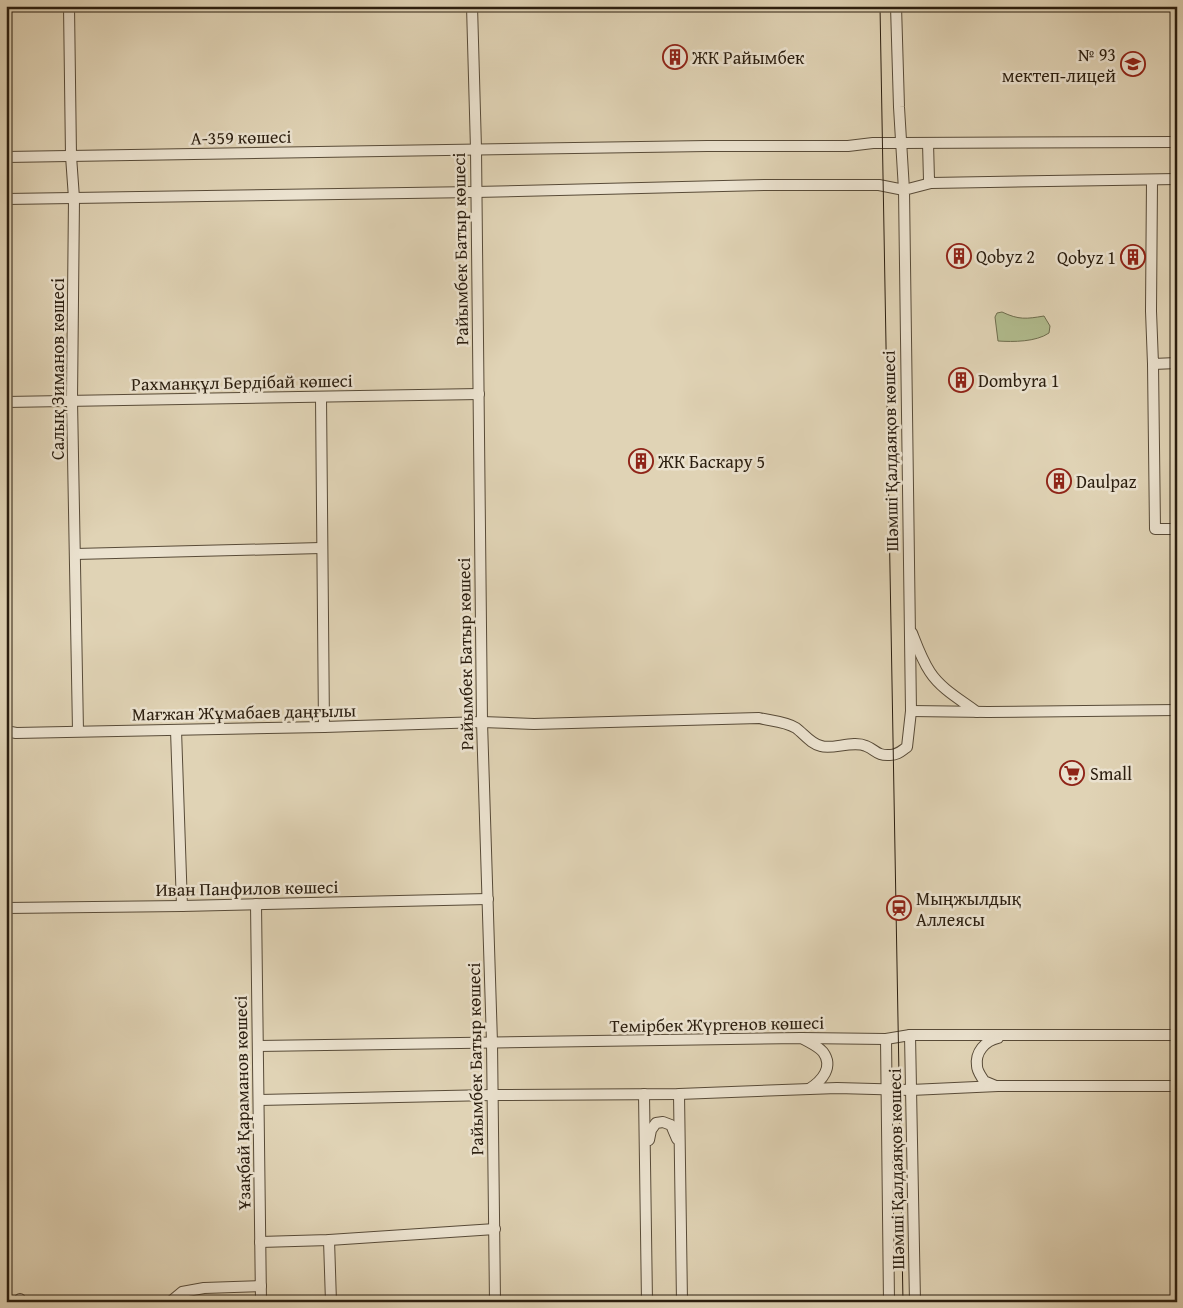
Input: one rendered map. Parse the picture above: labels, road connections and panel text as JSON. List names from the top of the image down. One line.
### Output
{"streets":{"street":["А-359 көшесі","Райымбек Батыр көшесі","Салық Зиманов көшесі","Рахманқұл Бердібай көшесі","Шәмші Қалдаяқов көшесі","Мағжан Жұмабаев даңғылы","Иван Панфилов көшесі","Темірбек Жүргенов көшесі","Ұзақбай Қараманов көшесі"]},"crossings":[["А-359 көшесі","Райымбек Батыр көшесі"],["А-359 көшесі","Салық Зиманов көшесі"],["А-359 көшесі","Шәмші Қалдаяқов көшесі"],["Райымбек Батыр көшесі","Рахманқұл Бердібай көшесі"],["Райымбек Батыр көшесі","Мағжан Жұмабаев даңғылы"],["Райымбек Батыр көшесі","Иван Панфилов көшесі"],["Райымбек Батыр көшесі","Темірбек Жүргенов көшесі"],["Салық Зиманов көшесі","Рахманқұл Бердібай көшесі"],["Салық Зиманов көшесі","Мағжан Жұмабаев даңғылы"],["Шәмші Қалдаяқов көшесі","Мағжан Жұмабаев даңғылы"],["Шәмші Қалдаяқов көшесі","Темірбек Жүргенов көшесі"],["Иван Панфилов көшесі","Ұзақбай Қараманов көшесі"],["Темірбек Жүргенов көшесі","Ұзақбай Қараманов көшесі"]],"places":{"building":["ЖК Райымбек","Qobyz 2","Qobyz 1","Dombyra 1","ЖК Баскару 5","Daulpaz"],"school or university":["№ 93 мектеп-лицей"],"supermarket":["Small"],"station":["Мыңжылдық Аллеясы"]}}
